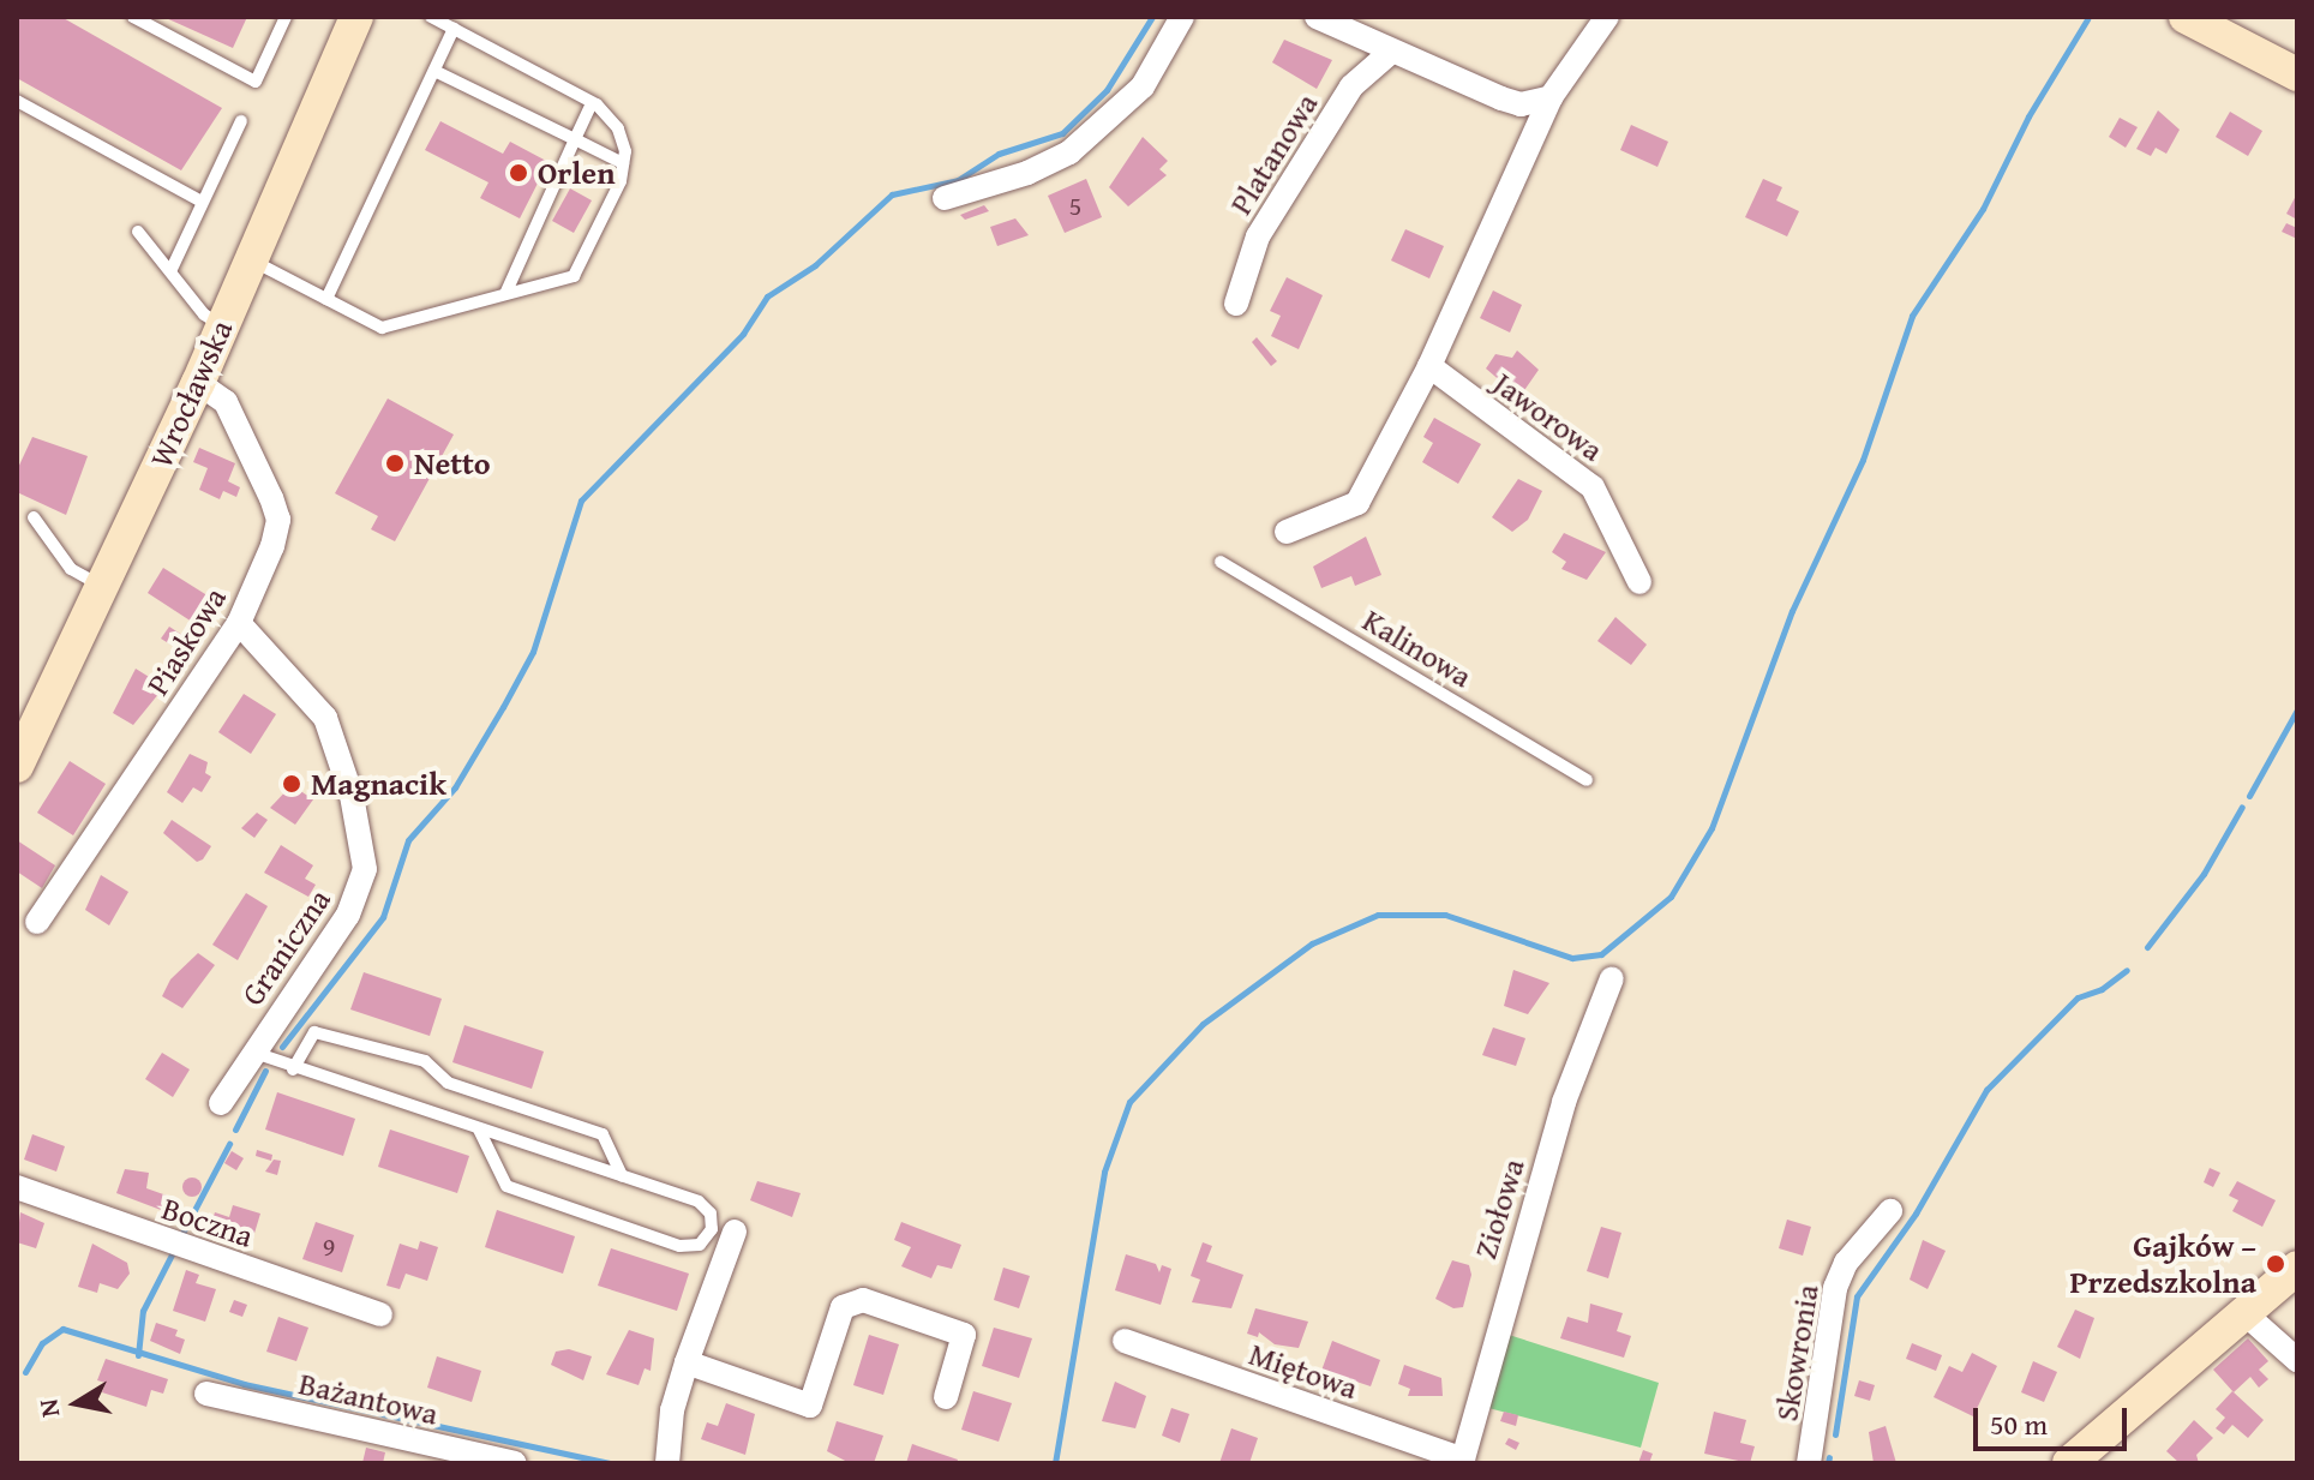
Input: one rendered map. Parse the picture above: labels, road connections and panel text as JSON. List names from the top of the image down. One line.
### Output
{"streets":{"main road":["Wrocławska"],"street":["Platanowa","Jaworowa","Piaskowa","Graniczna","Ziołowa","Boczna","Skowronia","Miętowa","Bażantowa"],"lane":["Kalinowa"]},"crossings":[["Wrocławska","Piaskowa"],["Piaskowa","Graniczna"],["Ziołowa","Miętowa"]],"places":["Orlen","Netto","Magnacik","Gajków – Przedszkolna"],"house_numbers":["5","9"],"scale_bar":"50 m","north":"left"}
